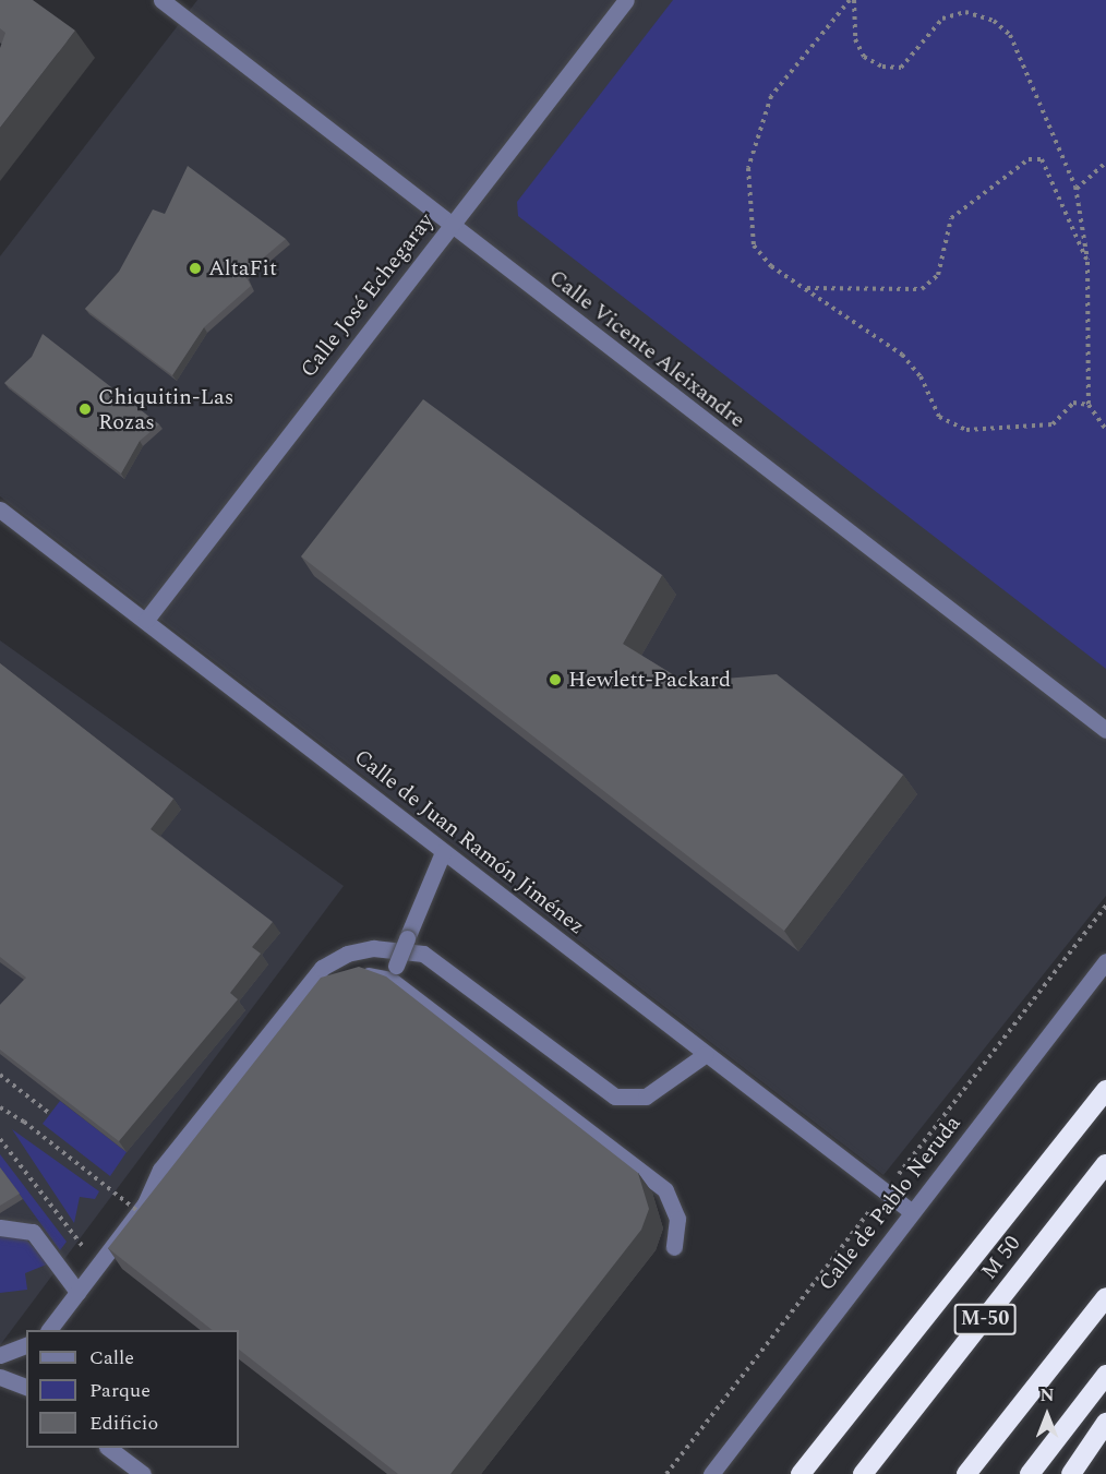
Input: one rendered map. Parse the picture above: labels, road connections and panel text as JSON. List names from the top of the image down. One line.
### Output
{"streets":{"highway":["M 50","M-50"],"street":["Calle José Echegaray","Calle Vicente Aleixandre","Calle de Juan Ramón Jiménez","Calle de Pablo Neruda"]},"crossings":[["Calle José Echegaray","Calle Vicente Aleixandre"],["Calle José Echegaray","Calle de Juan Ramón Jiménez"],["Calle de Juan Ramón Jiménez","Calle de Pablo Neruda"]],"places":["AltaFit","Chiquitin-Las Rozas","Hewlett-Packard"],"legend":["Calle","Parque","Edificio"],"north":"top"}
